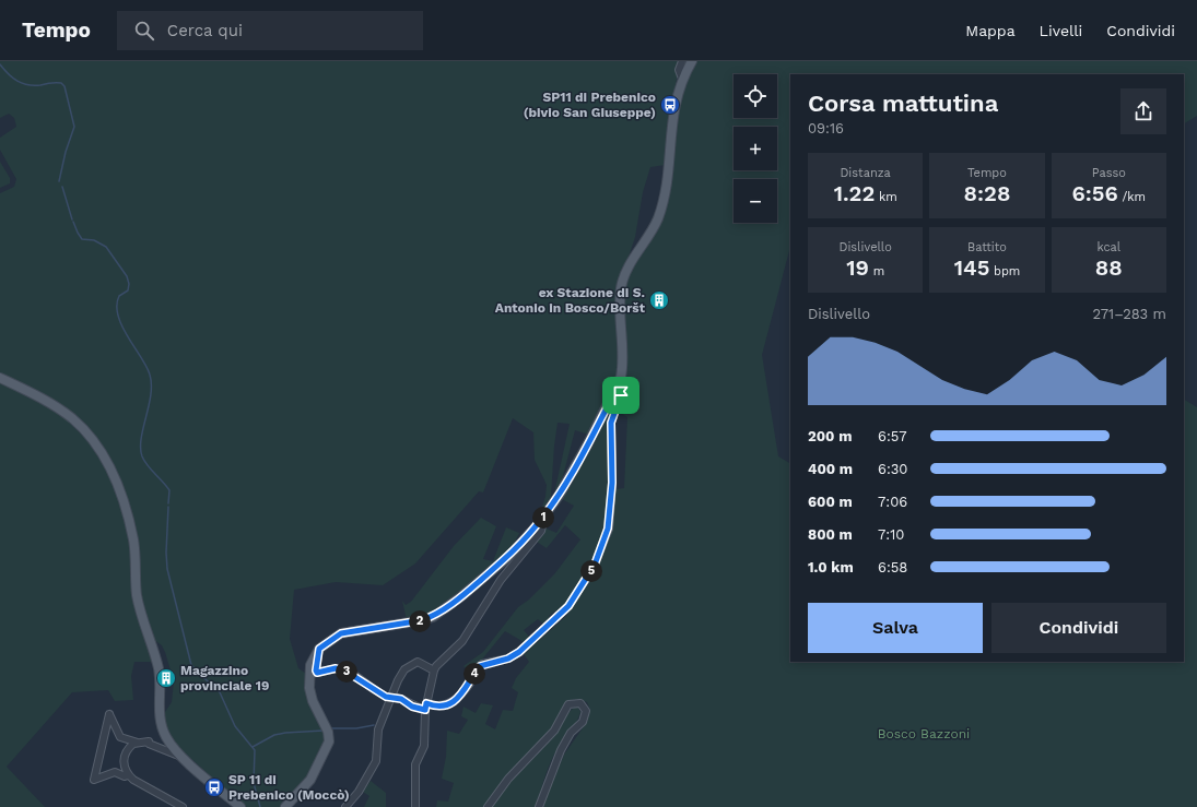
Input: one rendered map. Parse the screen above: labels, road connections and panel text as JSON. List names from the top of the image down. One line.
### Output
{"parks":["Bosco Bazzoni"],"places":{"bus stop":["SP11 di Prebenico (bivio San Giuseppe)","SP 11 di Prebenico (Moccò)"],"building":["ex Stazione di S. Antonio in Bosco/Boršt","Magazzino provinciale 19"]},"page":{"header":"Tempo","search":"Cerca qui","nav":["Mappa","Livelli","Condividi"],"map_buttons":["+","−"],"heading":["Corsa mattutina","09:16"],"stats":[["Distanza","1.22 km"],["Tempo","8:28"],["Passo","6:56 /km"],["Dislivello","19 m"],["Battito","145 bpm"],["kcal","88"]],"chart":["Dislivello","271–283 m"],"list":[{"name":"200 m","note":"6:57"},{"name":"400 m","note":"6:30"},{"name":"600 m","note":"7:06"},{"name":"800 m","note":"7:10"},{"name":"1.0 km","note":"6:58"}],"pins":["1","5","2","3","4"],"buttons":["Salva","Condividi"]}}
